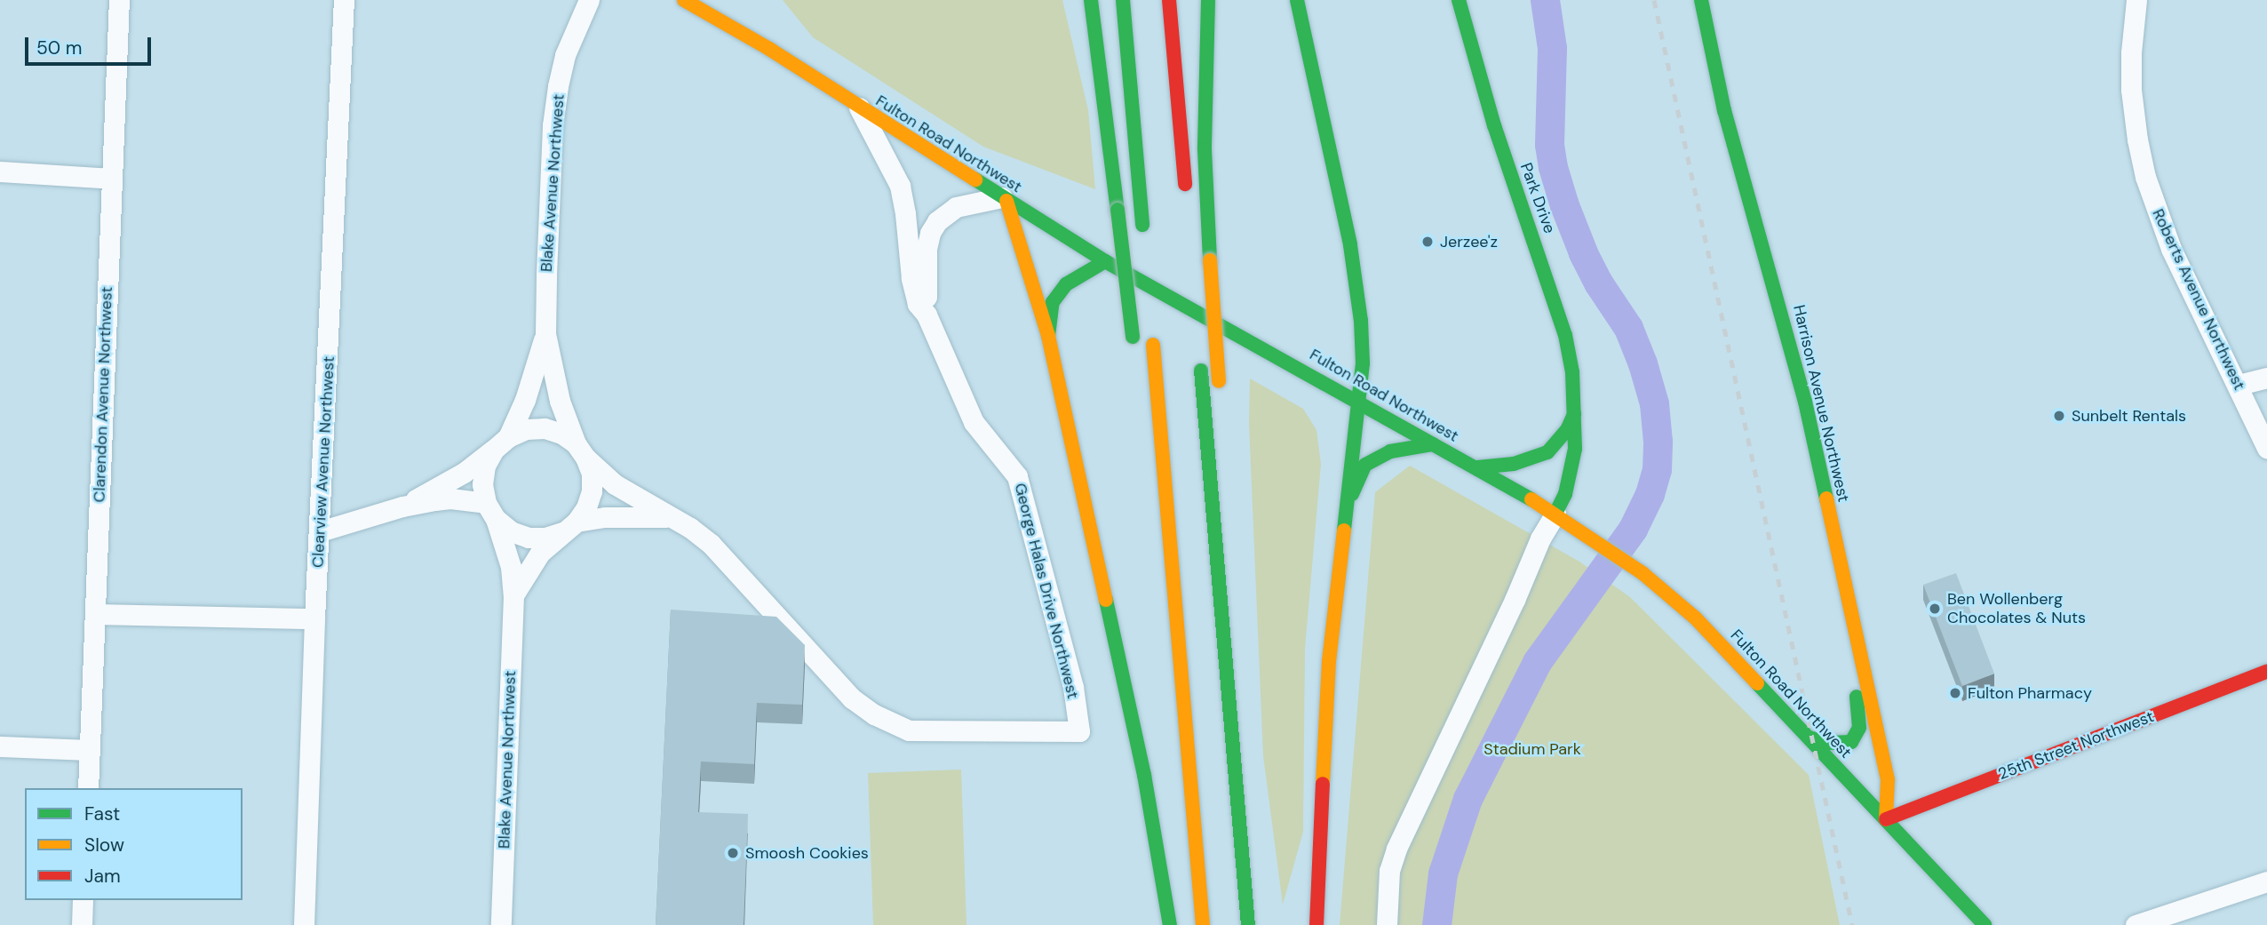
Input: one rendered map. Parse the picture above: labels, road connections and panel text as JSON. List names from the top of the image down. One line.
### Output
{"streets":{"main road":["Fulton Road Northwest","Park Drive","Harrison Avenue Northwest","25th Street Northwest"],"street":["Blake Avenue Northwest","Roberts Avenue Northwest","Clarendon Avenue Northwest","Clearview Avenue Northwest","George Halas Drive Northwest"]},"crossings":[["Fulton Road Northwest","Park Drive"],["Fulton Road Northwest","Harrison Avenue Northwest"],["Fulton Road Northwest","George Halas Drive Northwest"],["Fulton Road Northwest","25th Street Northwest"],["Blake Avenue Northwest","George Halas Drive Northwest"],["Harrison Avenue Northwest","25th Street Northwest"]],"parks":["Stadium Park"],"places":["Jerzee'z","Sunbelt Rentals","Ben Wollenberg Chocolates & Nuts","Fulton Pharmacy","Smoosh Cookies"],"legend":["Fast","Slow","Jam"],"scale_bar":"50 m"}
